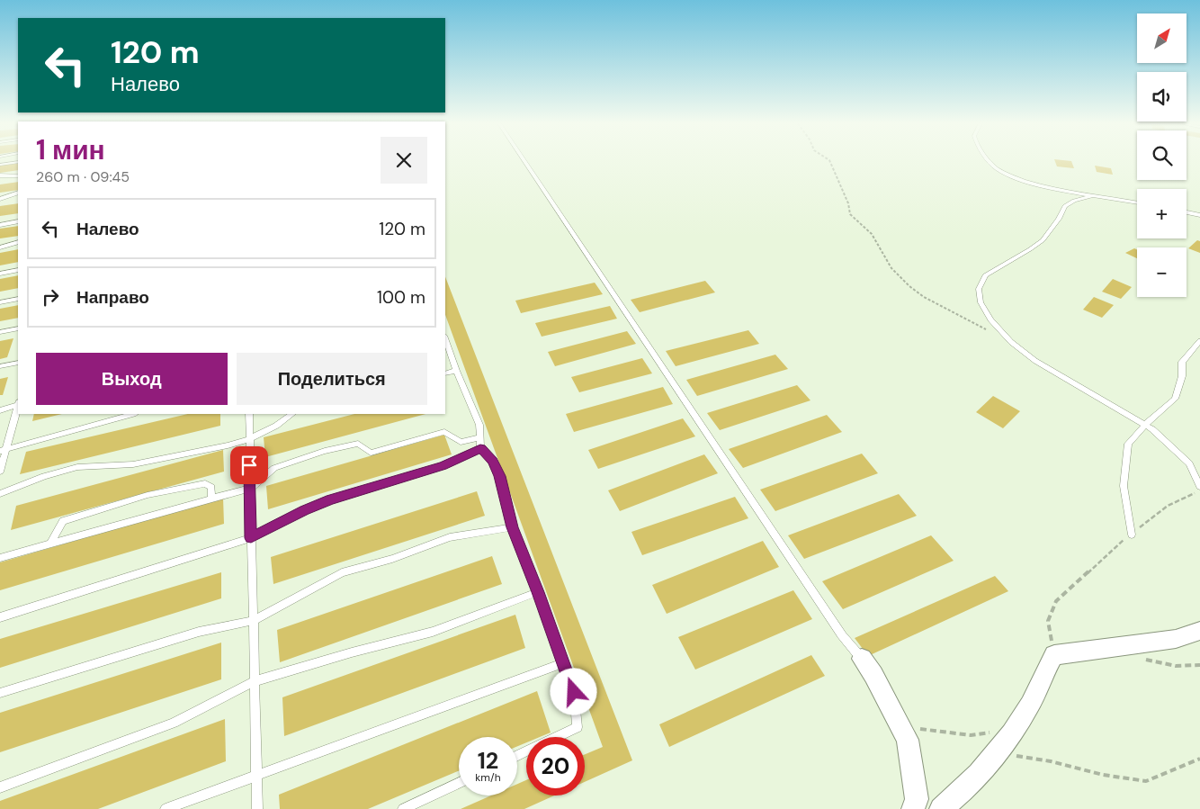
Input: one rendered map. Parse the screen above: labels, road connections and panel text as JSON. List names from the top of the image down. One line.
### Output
{"north":"top right","page":{"map_buttons":["+","−"],"turn":["120 m","Налево"],"heading":["1 мин","260 m · 09:45"],"list":[{"name":"Налево","value":"120 m"},{"name":"Направо","value":"100 m"}],"buttons":["Выход","Поделиться"],"speed":"12 km/h","limit":"20"}}
